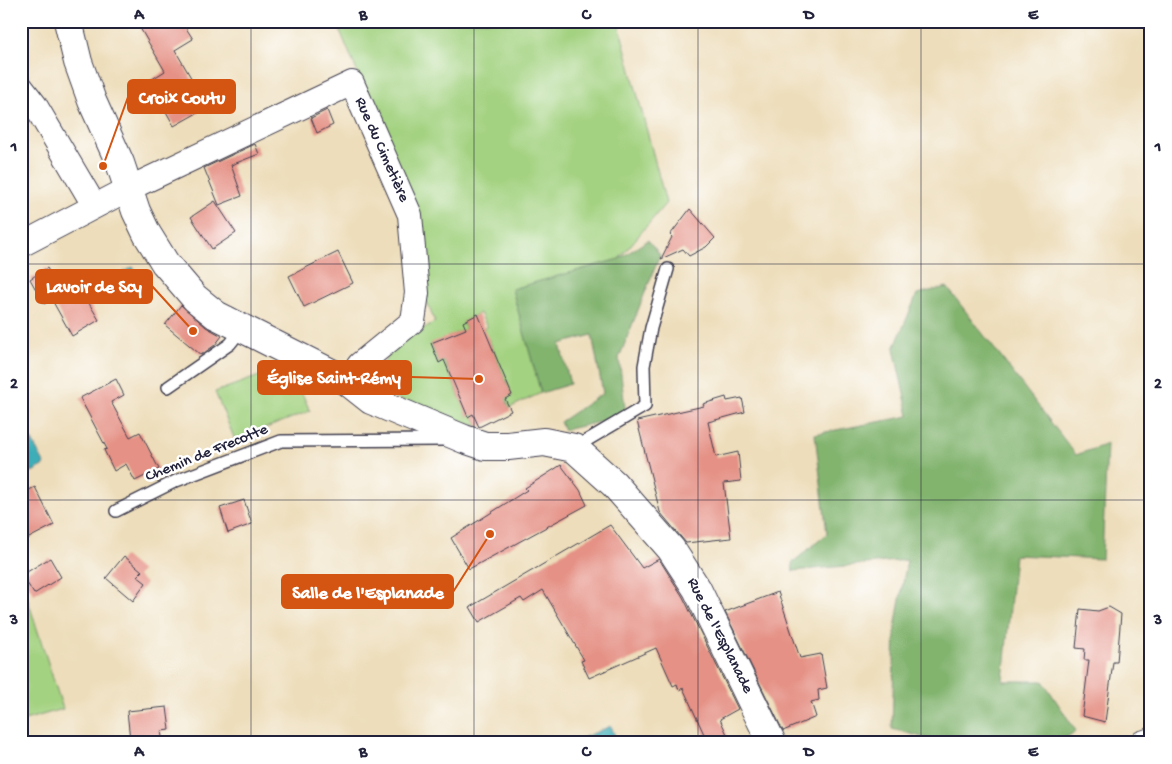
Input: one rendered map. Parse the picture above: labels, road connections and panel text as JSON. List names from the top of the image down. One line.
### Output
{"streets":{"street":["Rue du Cimetière","Rue de l'Esplanade"],"lane":["Chemin de Frecotte"]},"places":["Croix Coutu","Lavoir de Scy","Église Saint-Rémy","Salle de l'Esplanade"],"grid":{"columns":["A","B","C","D","E"],"rows":["1","2","3"]}}
